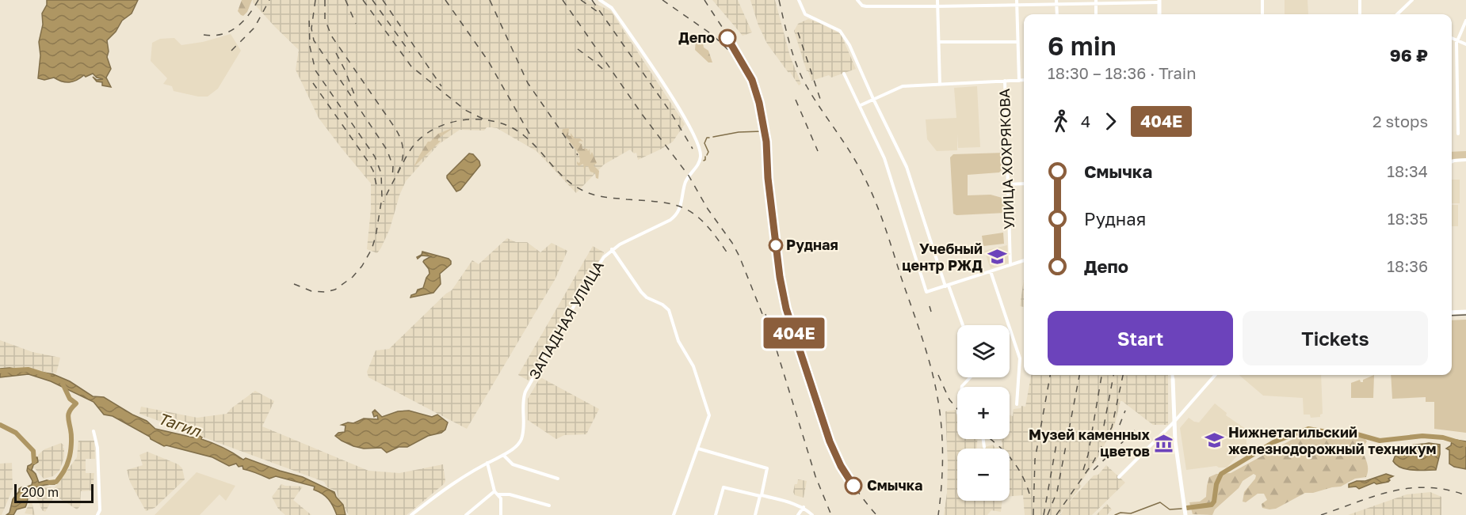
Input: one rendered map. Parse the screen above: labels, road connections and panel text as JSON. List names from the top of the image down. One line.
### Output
{"streets":{"street":["УЛИЦА ХОХРЯКОВА","ЗАПАДНАЯ УЛИЦА"]},"water":["Тагил"],"places":{"other":["Депо","Рудная","Смычка"],"school or university":["Учебный центр РЖД","Нижнетагильский железнодорожный техникум"],"museum":["Музей каменных цветов"]},"scale_bar":"200 m","page":{"on_map":"404Е","heading":["6 min","18:30 – 18:36 · Train","96 ₽"],"legs":["4","404Е","2 stops"],"list":[{"name":"Смычка","value":"18:34"},{"name":"Рудная","value":"18:35"},{"name":"Депо","value":"18:36"}],"buttons":["Start","Tickets"],"map_buttons":["+","−"],"scale":"200 m"}}
